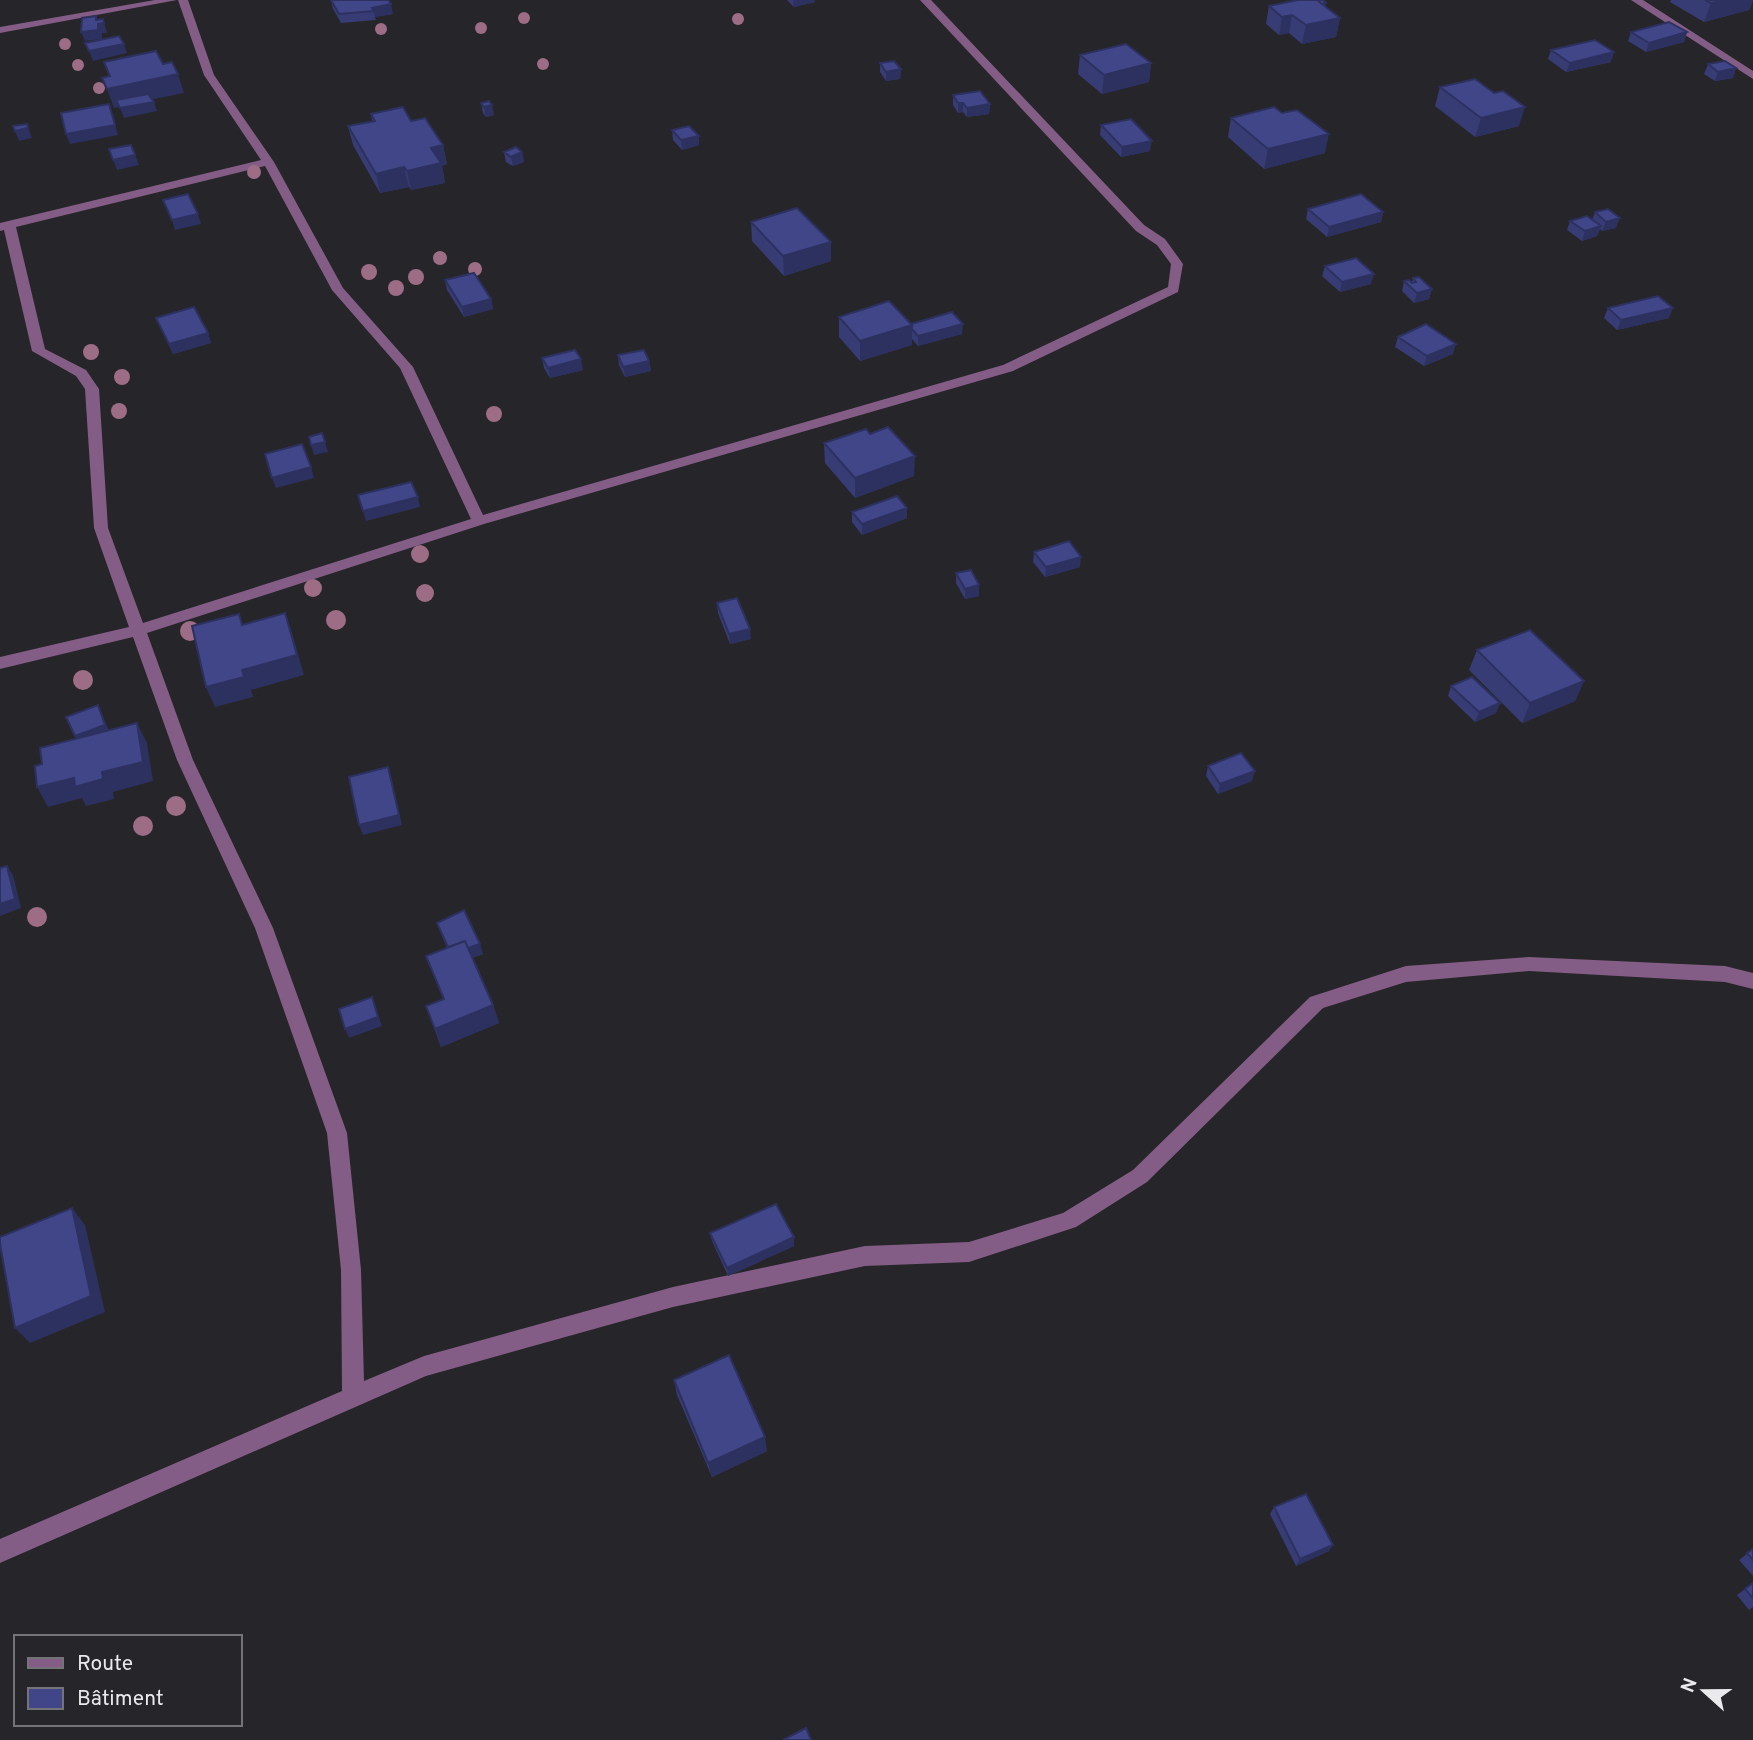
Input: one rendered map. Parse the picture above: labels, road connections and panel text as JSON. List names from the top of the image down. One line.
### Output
{"legend":["Route","Bâtiment"],"north":"left"}
